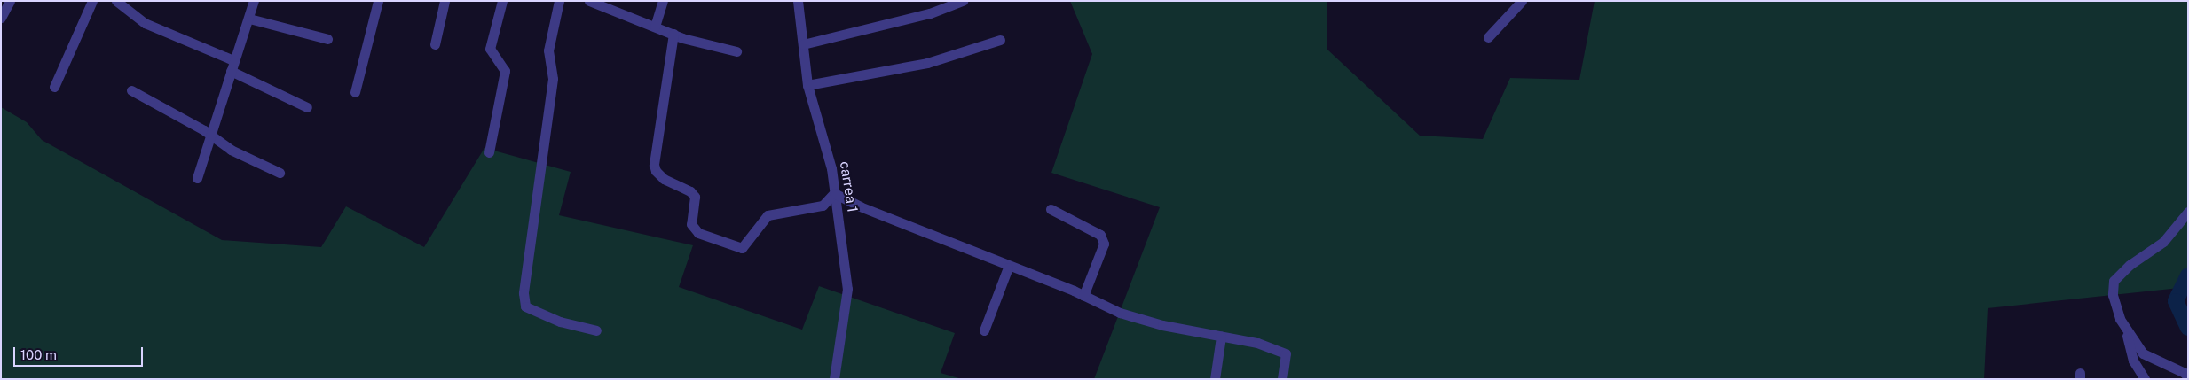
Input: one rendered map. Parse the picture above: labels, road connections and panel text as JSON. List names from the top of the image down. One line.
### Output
{"streets":{"street":["carrea 1"]},"scale_bar":"100 m"}
